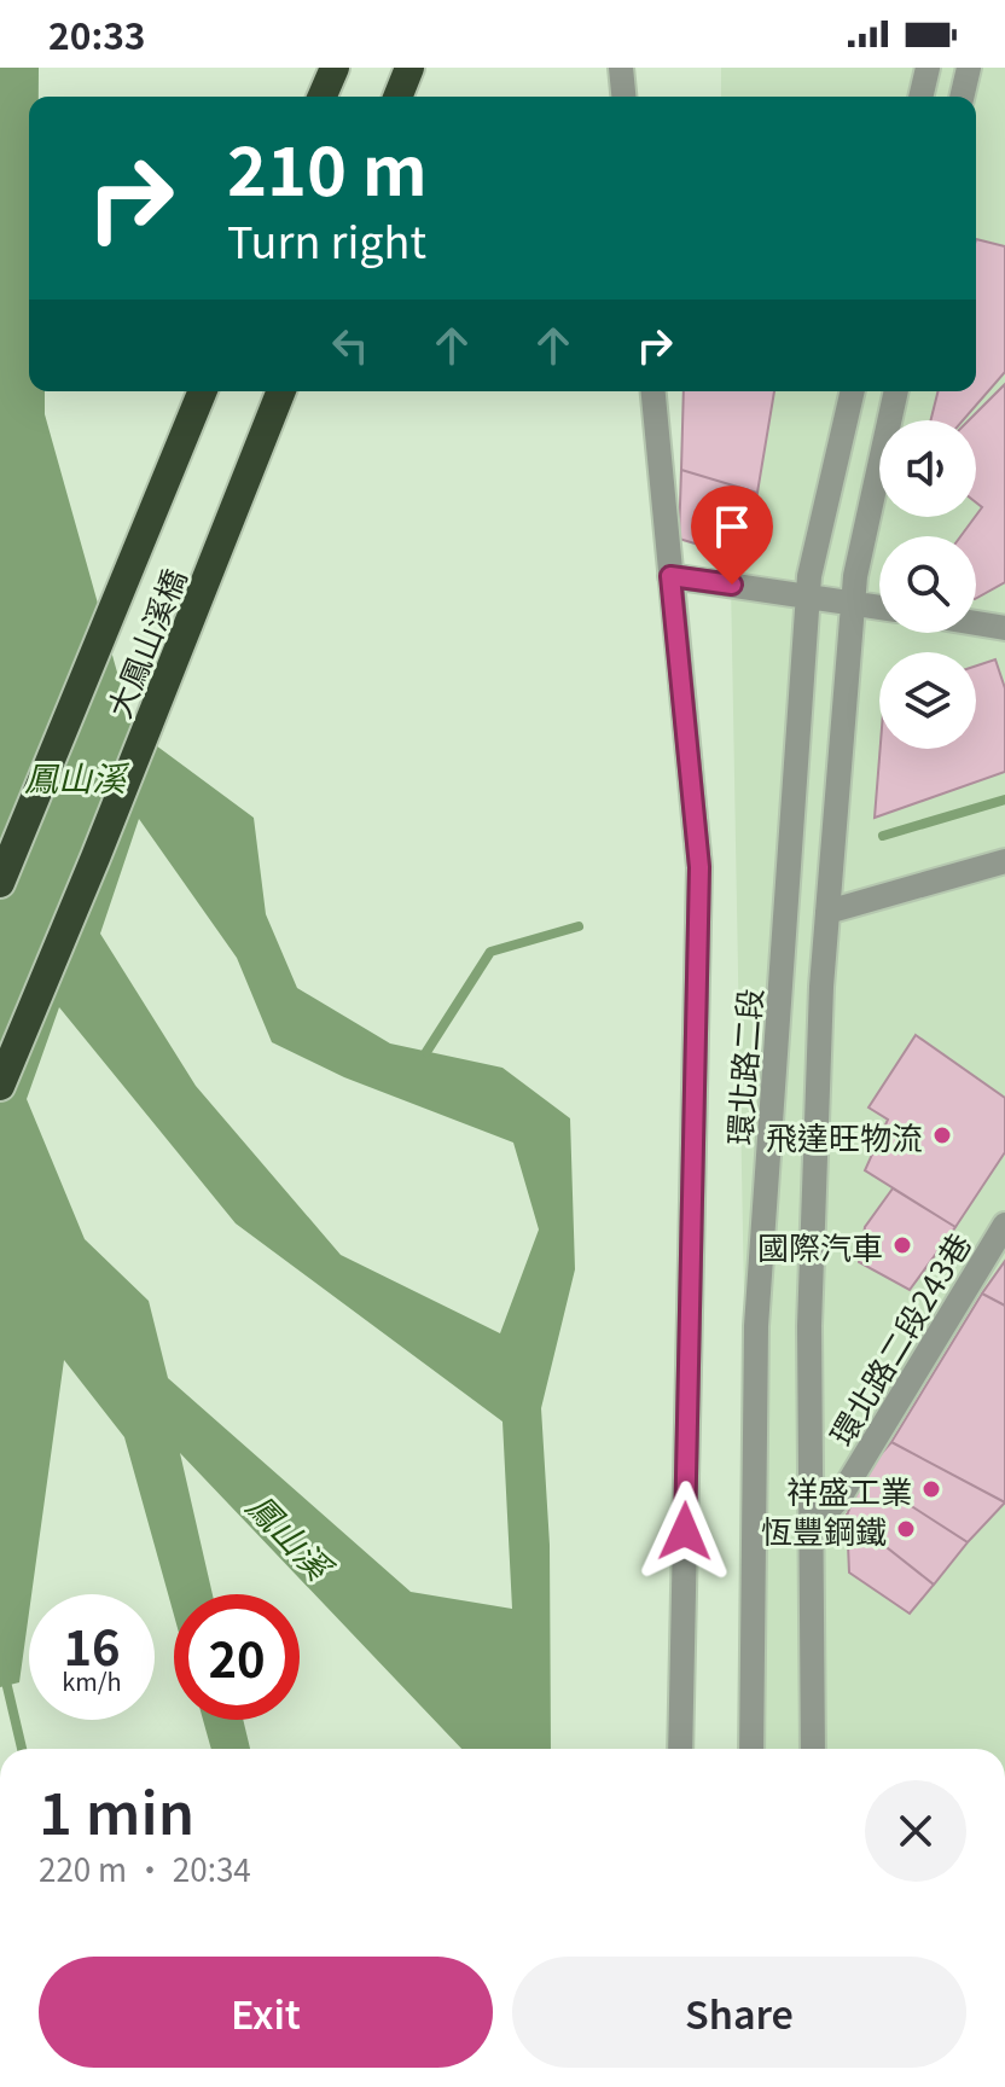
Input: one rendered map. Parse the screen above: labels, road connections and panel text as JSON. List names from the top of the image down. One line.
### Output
{"streets":{"highway":["大鳳山溪橋"],"street":["環北路二段","環北路二段243巷"]},"water":["鳳山溪"],"places":["飛達旺物流","國際汽車","祥盛工業","恆豐鋼鐵"],"page":{"status":"20:33","turn":["210 m","Turn right"],"speed":"16 km/h","limit":"20","heading":["1 min","220 m · 20:34"],"buttons":["Exit","Share"]}}
